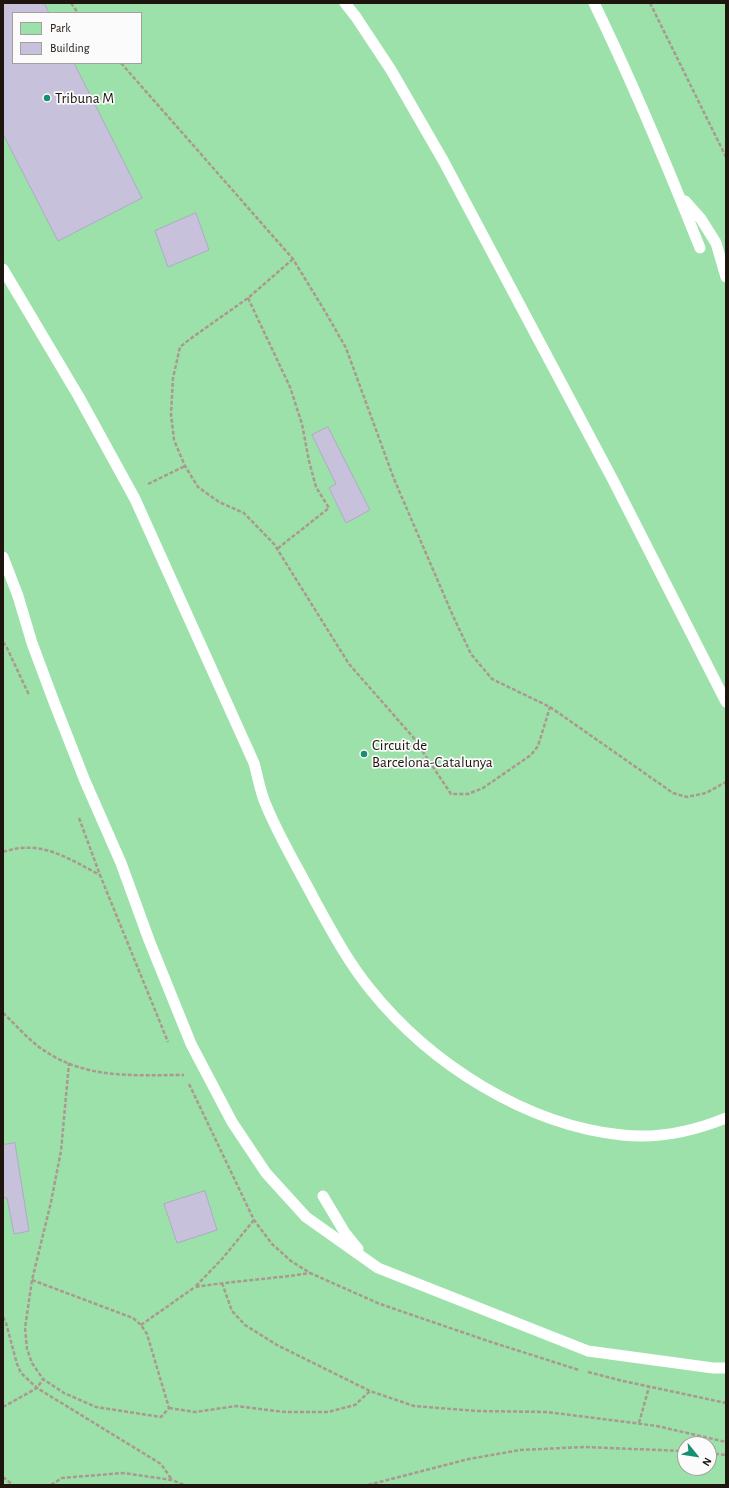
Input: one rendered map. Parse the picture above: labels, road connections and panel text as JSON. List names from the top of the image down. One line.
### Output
{"places":["Tribuna M","Circuit de Barcelona-Catalunya"],"legend":["Park","Building"],"north":"bottom right"}
